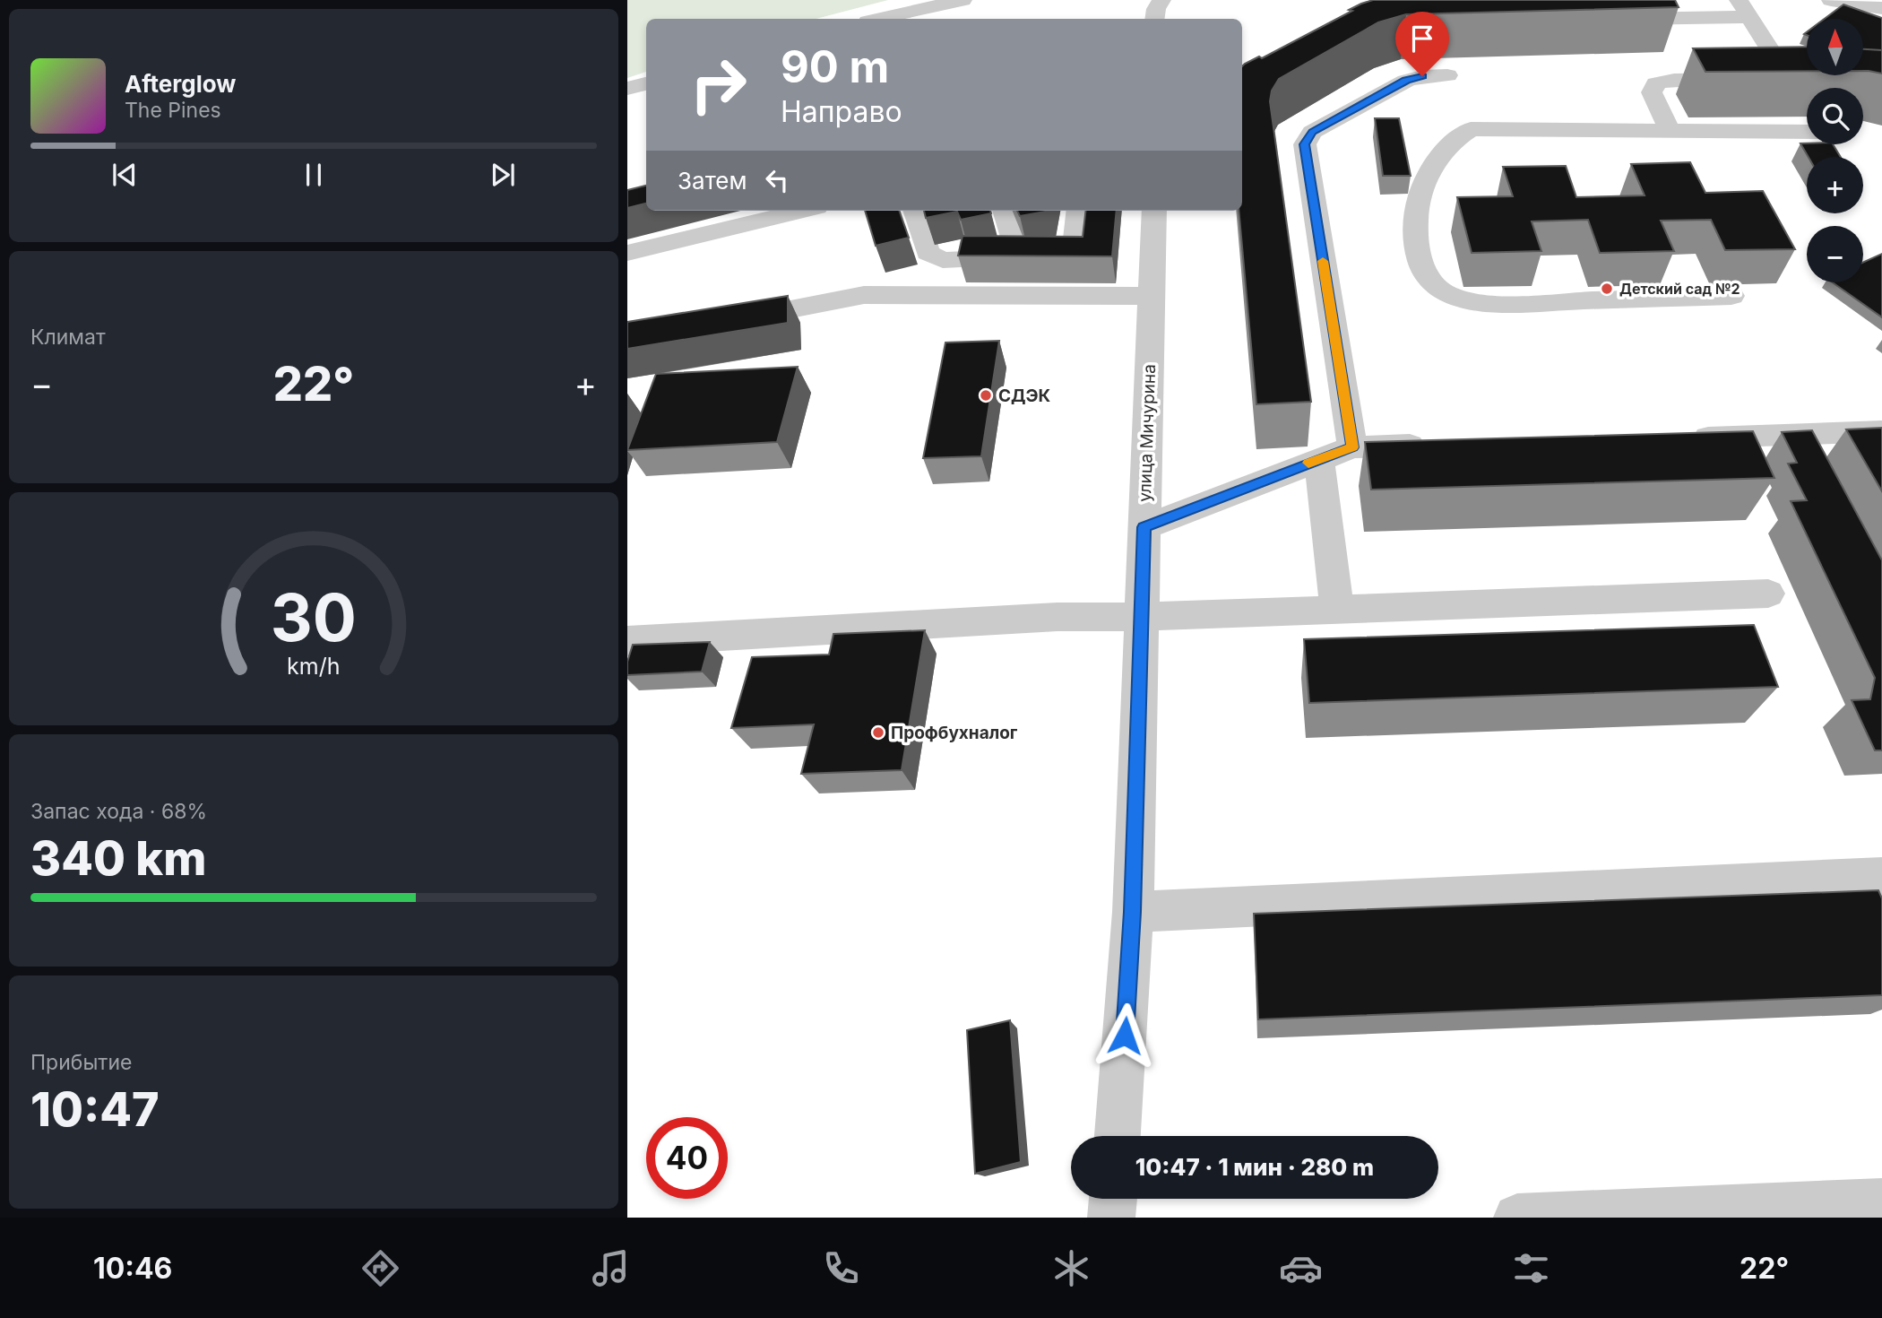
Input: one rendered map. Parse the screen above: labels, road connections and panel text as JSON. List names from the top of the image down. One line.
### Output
{"streets":{"street":["улица Мичурина"]},"places":["Детский сад №2","СДЭК","Профбухналог"],"north":"top","page":{"map_buttons":["+","−"],"turn":["90 m","Направо"],"song":["Afterglow","The Pines"],"then":"Затем","tile":["Климат",["Запас хода · 68%","340 km"],["Прибытие","10:47"]],"heat":["−","22°","+"],"limit":"40","trip":"10:47 · 1 мин · 280 m","tabs":["10:46","22°"],"gauge":["30","km/h"]}}
